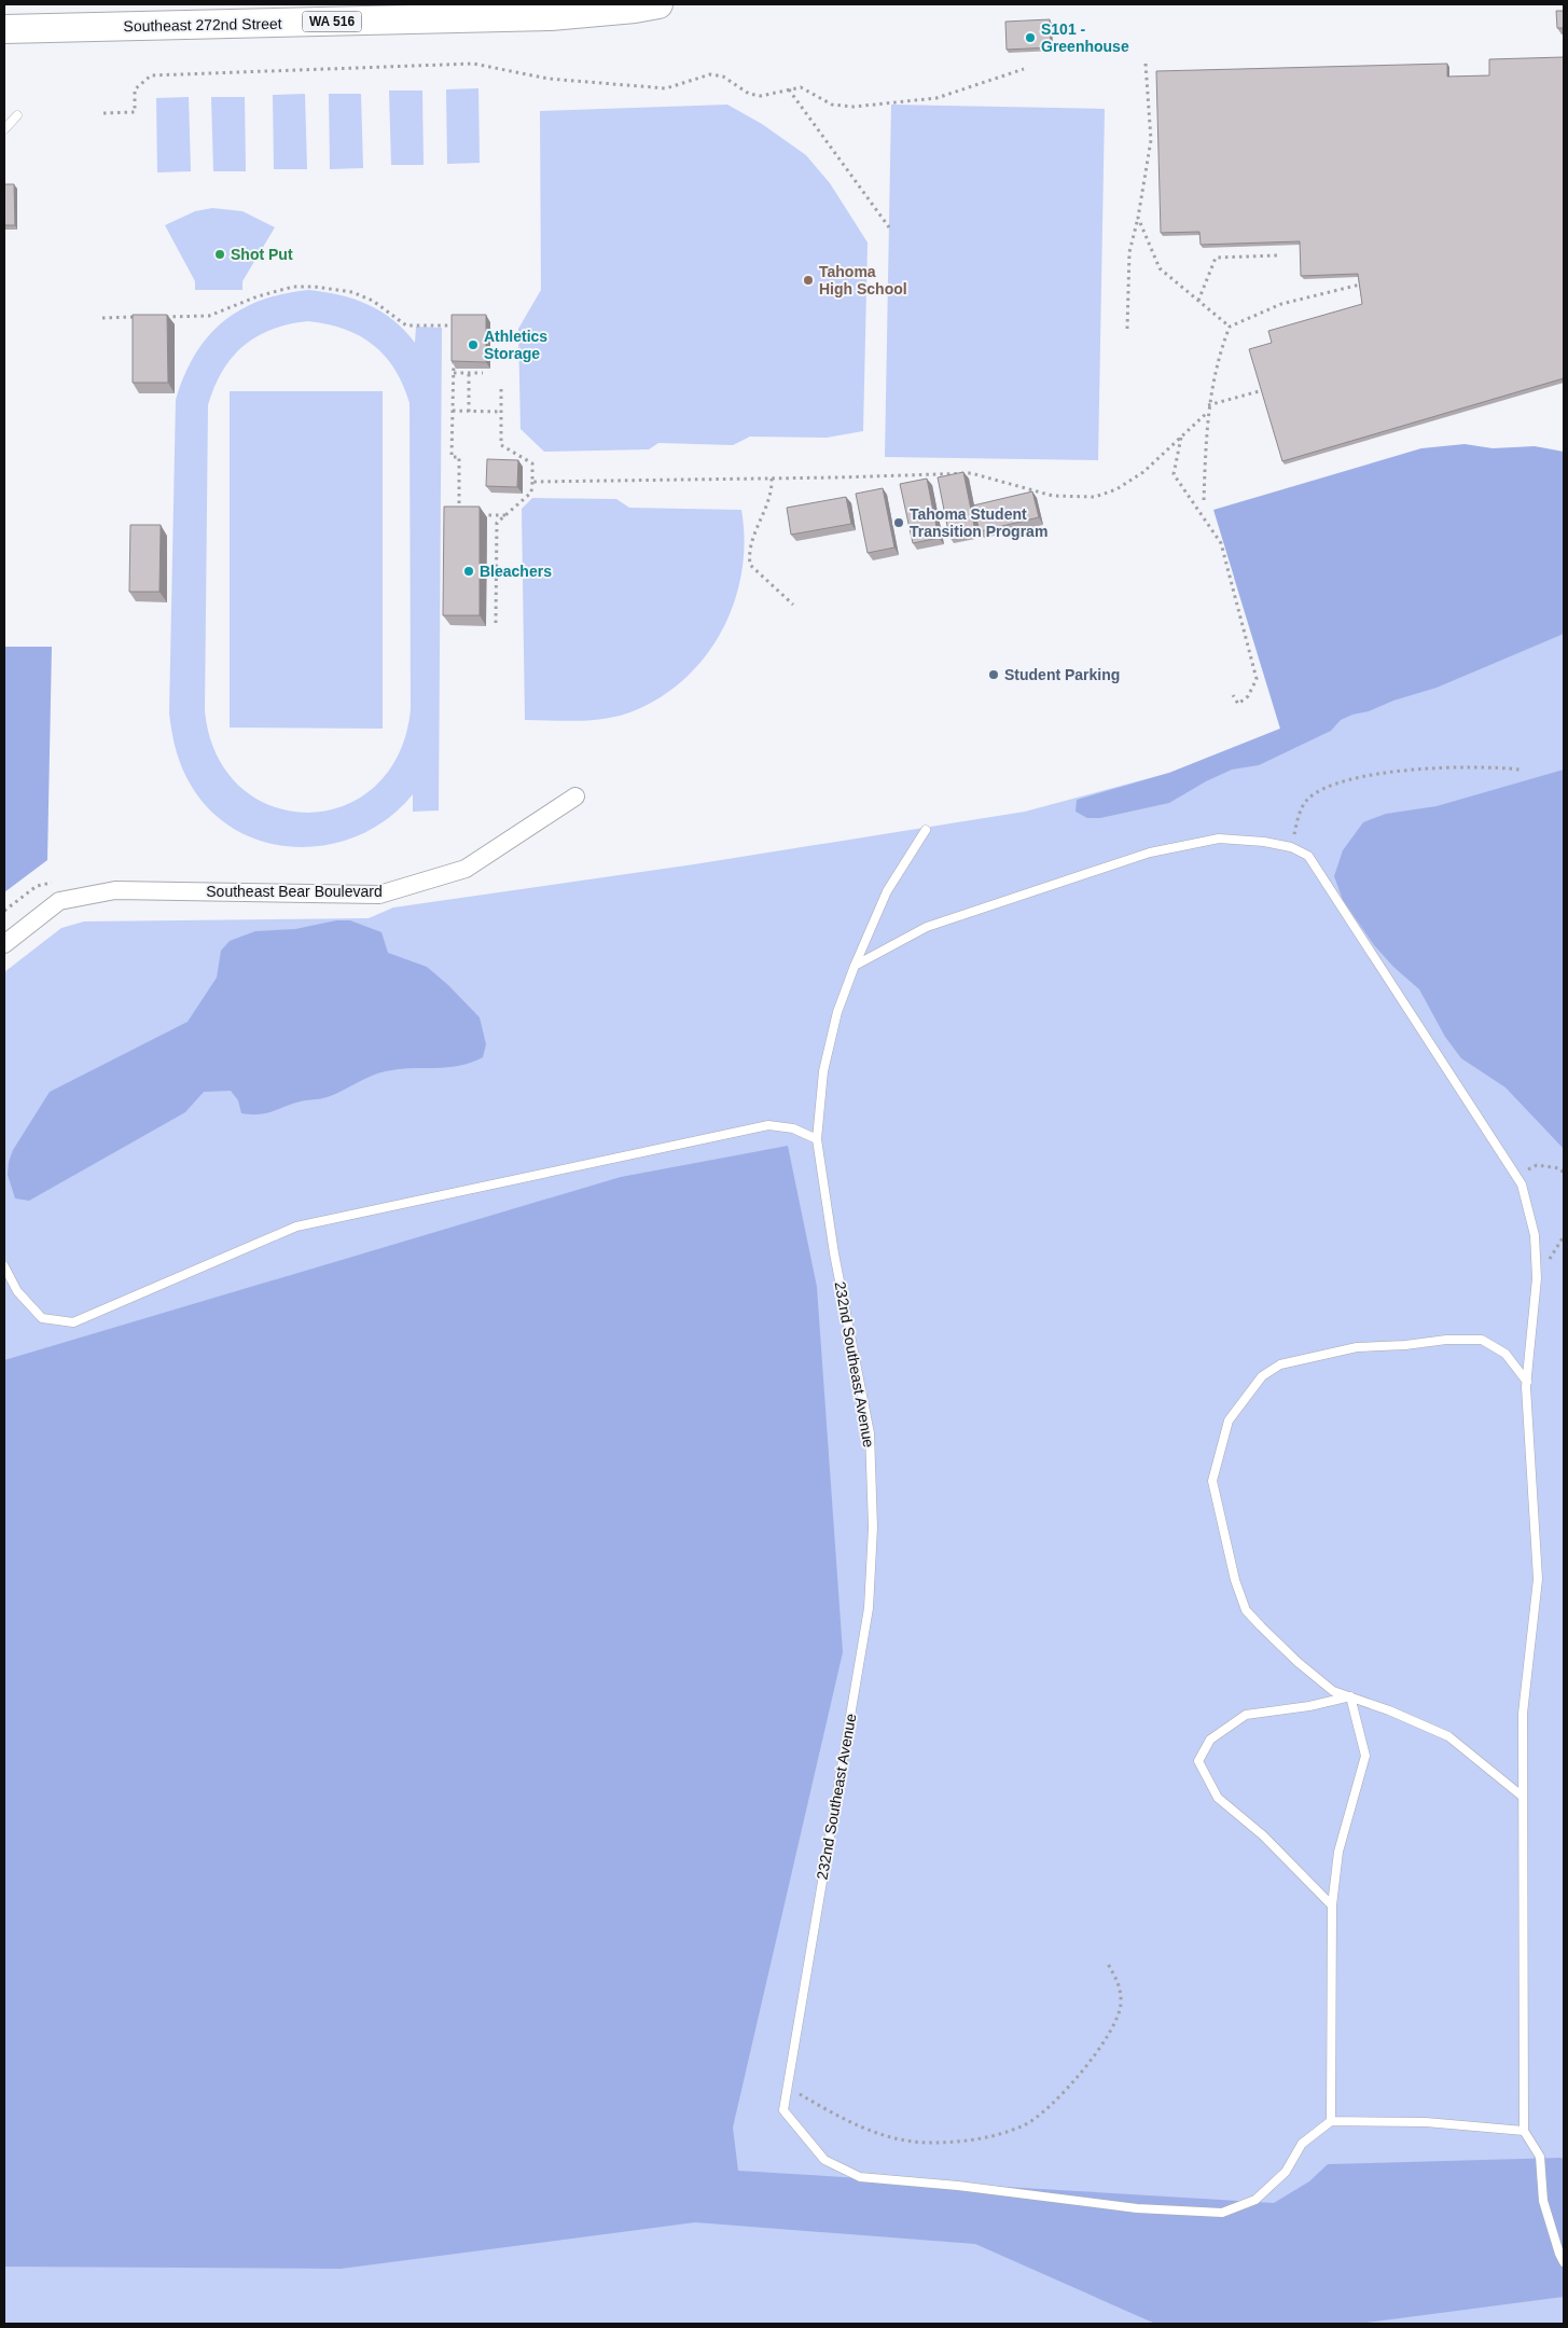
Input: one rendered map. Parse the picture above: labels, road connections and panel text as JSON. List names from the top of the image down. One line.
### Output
{"streets":{"main road":["WA 516","Southeast 272nd Street"],"street":["Southeast Bear Boulevard"],"lane":["232nd Southeast Avenue"]},"places":["S101 - Greenhouse","Shot Put","Tahoma High School","Athletics Storage","Tahoma Student Transition Program","Bleachers","Student Parking"]}
